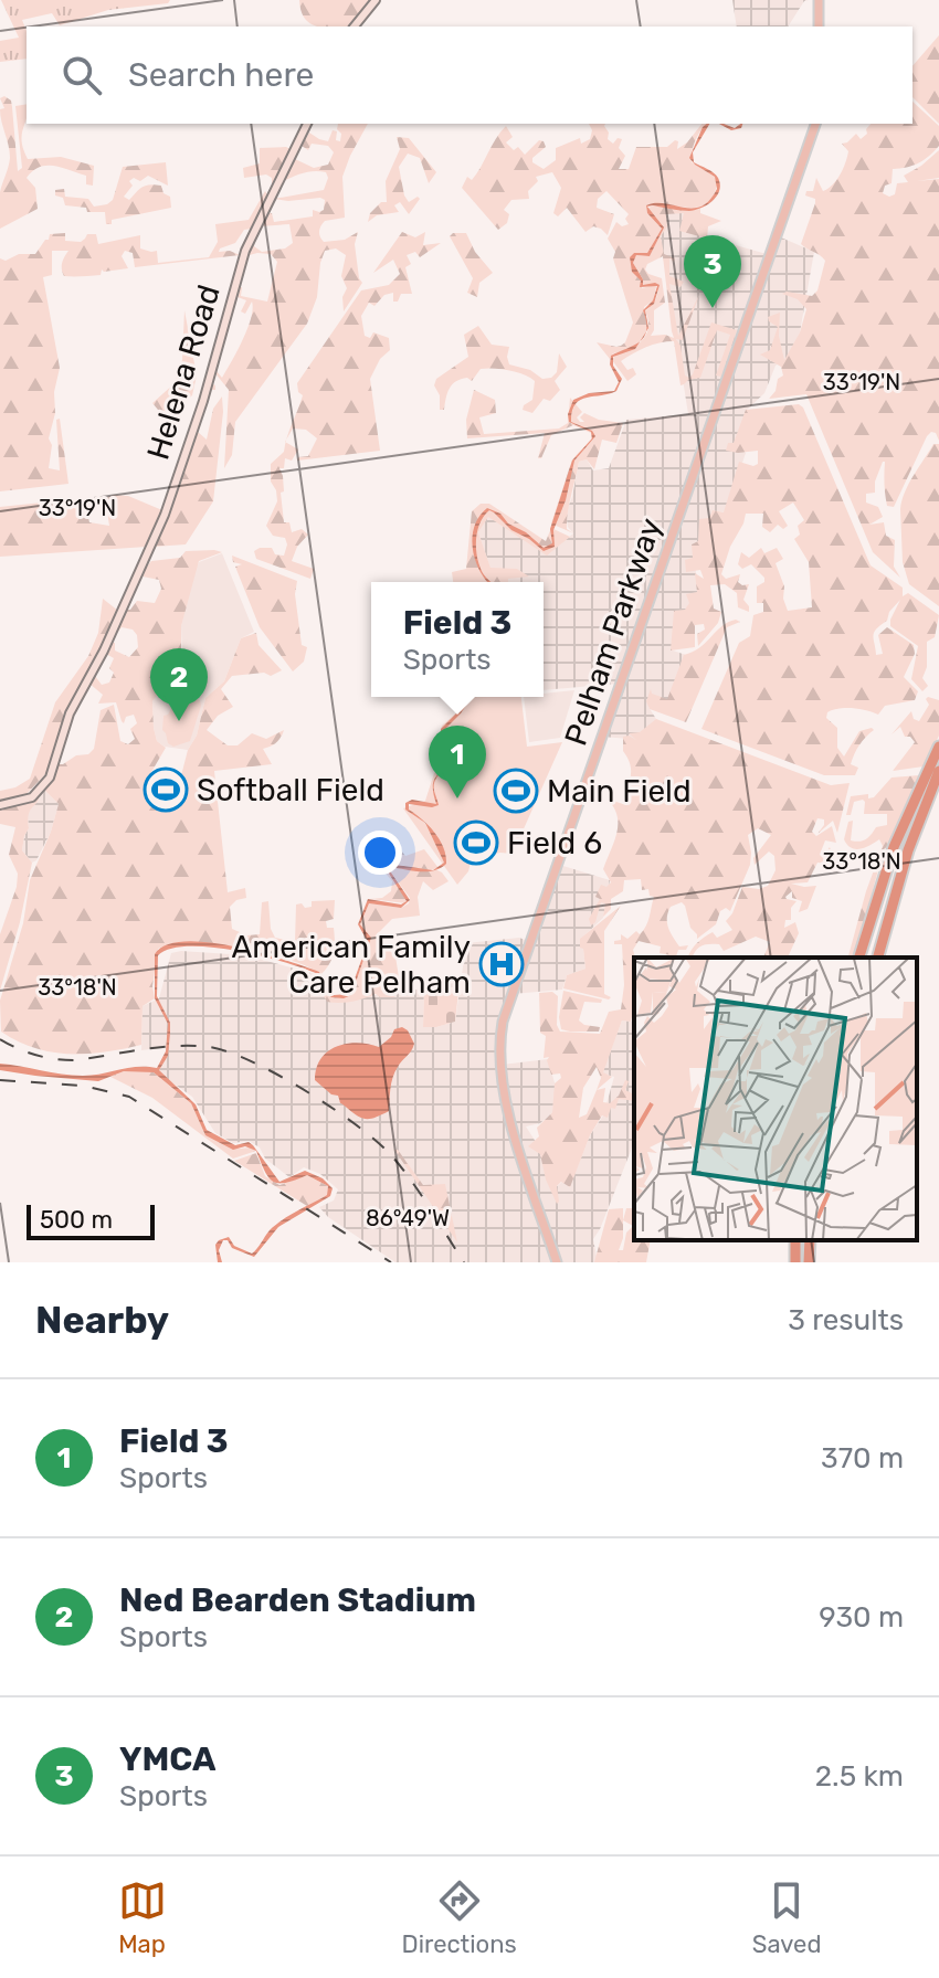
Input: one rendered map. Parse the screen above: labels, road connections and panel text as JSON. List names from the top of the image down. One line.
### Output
{"streets":{"main road":["Helena Road","Pelham Parkway"]},"places":{"sports":["Softball Field","Main Field","Field 6"],"hospital":["American Family Care Pelham"]},"scale_bar":"500 m","page":{"search":"Search here","pins":["3","2","1"],"popup":["Field 3","Sports"],"scale":"500 m","heading":["Nearby","3 results"],"list":[{"mark":"1","name":"Field 3","note":"Sports","value":"370 m"},{"mark":"2","name":"Ned Bearden Stadium","note":"Sports","value":"930 m"},{"mark":"3","name":"YMCA","note":"Sports","value":"2.5 km"}],"nav":["Map","Directions","Saved"]},"coordinates":["33°19'N","33°18'N","86°49'W"]}
